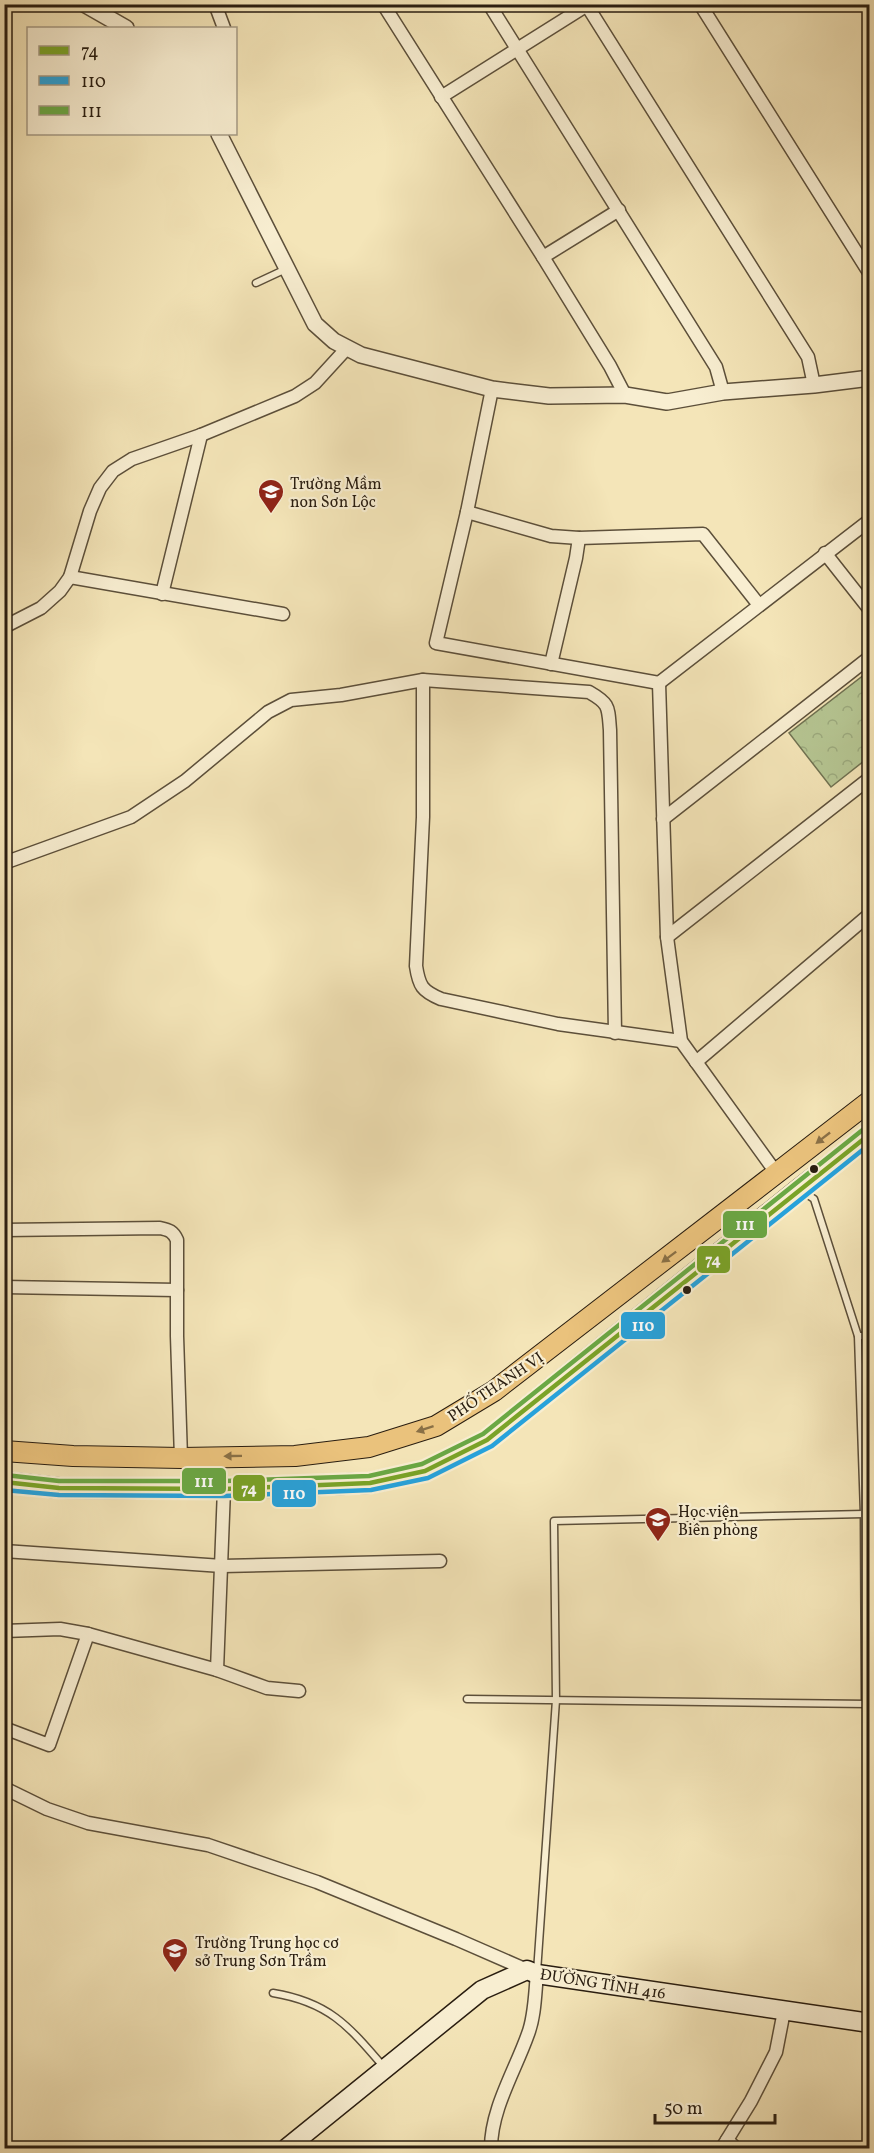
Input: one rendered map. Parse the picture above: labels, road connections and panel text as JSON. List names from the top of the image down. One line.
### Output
{"streets":{"main road":["PHỐ THANH VỊ","ĐƯỜNG TỈNH 416"]},"places":{"school or university":["Trường Mầm non Sơn Lộc","Học viện Biên phòng","Trường Trung học cơ sở Trung Sơn Trầm"]},"lines":["transit line 111","transit line 74","transit line 110"],"legend":["74","110","111"],"scale_bar":"50 m"}
